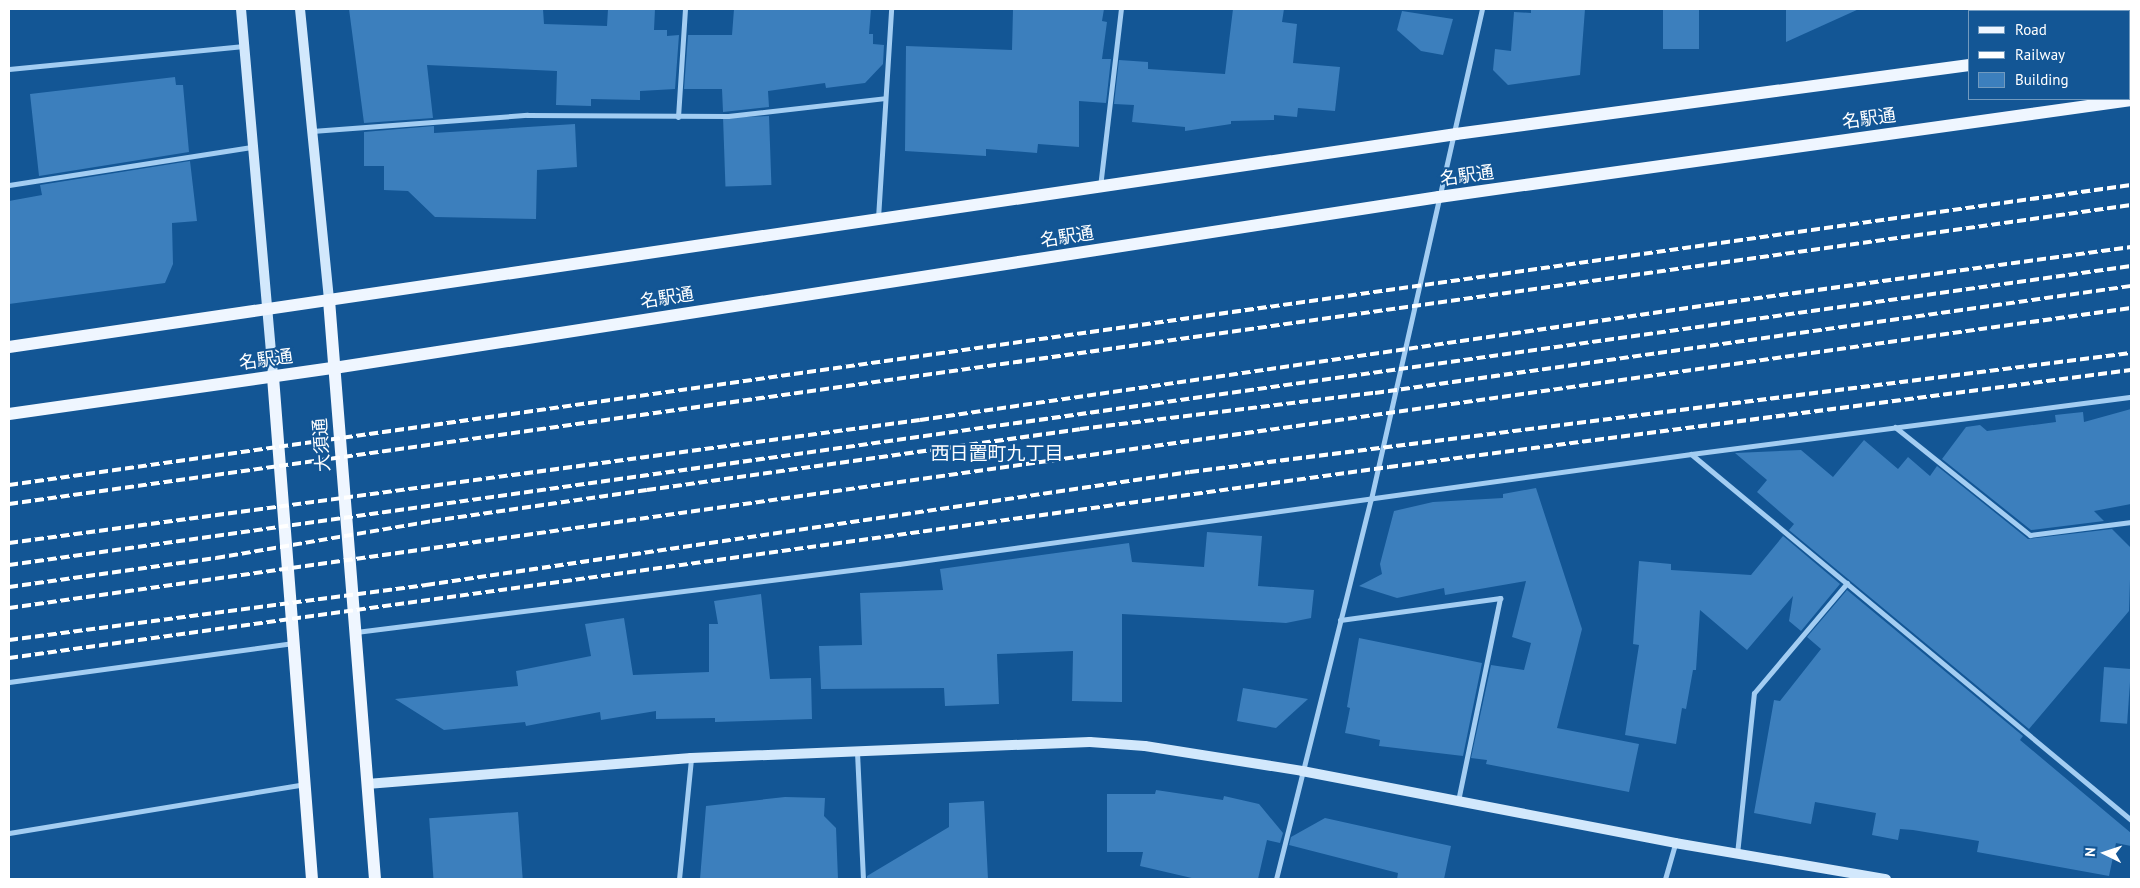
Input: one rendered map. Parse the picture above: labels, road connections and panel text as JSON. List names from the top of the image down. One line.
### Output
{"streets":{"main road":["名駅通","大須通"]},"crossings":[["名駅通","大須通"]],"districts":["西日置町九丁目"],"legend":["Road","Railway","Building"],"north":"left"}
